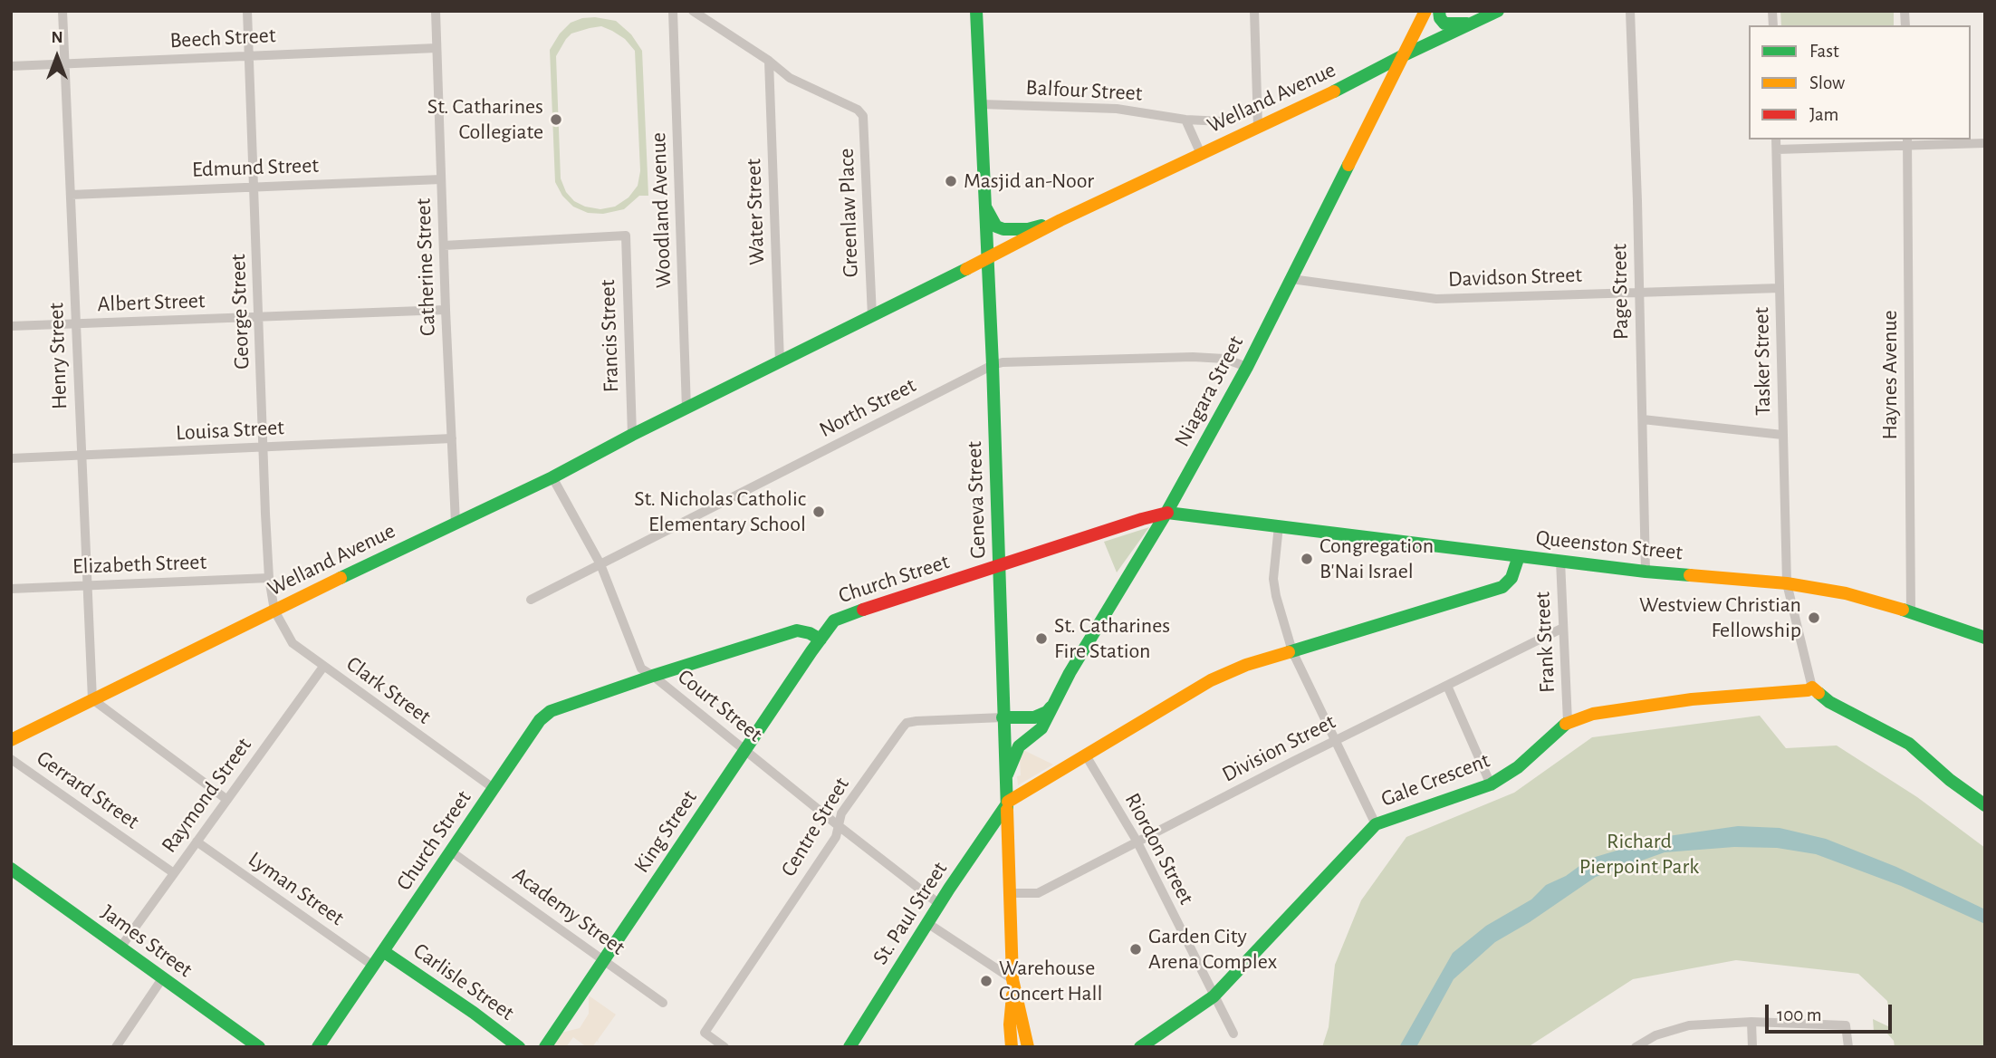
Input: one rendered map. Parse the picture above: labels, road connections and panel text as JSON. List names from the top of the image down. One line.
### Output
{"streets":{"main road":["Welland Avenue","Niagara Street","Geneva Street","Queenston Street","Church Street","Gale Crescent","King Street","St. Paul Street","James Street","Carlisle Street"],"street":["Beech Street","Balfour Street","Edmund Street","Woodland Avenue","Water Street","Greenlaw Place","Catherine Street","Davidson Street","Page Street","Albert Street","George Street","Francis Street","Henry Street","Tasker Street","Haynes Avenue","North Street","Louisa Street","Elizabeth Street","Frank Street","Clark Street","Court Street","Division Street","Gerrard Street","Raymond Street","Centre Street","Riordon Street","Lyman Street","Academy Street"]},"crossings":[["Beech Street","Catherine Street"],["Beech Street","George Street"],["Beech Street","Henry Street"],["Balfour Street","Geneva Street"],["Welland Avenue","Woodland Avenue"],["Welland Avenue","Water Street"],["Welland Avenue","Greenlaw Place"],["Welland Avenue","Catherine Street"],["Welland Avenue","George Street"],["Welland Avenue","Francis Street"],["Welland Avenue","Henry Street"],["Welland Avenue","Niagara Street"],["Welland Avenue","Geneva Street"],["Welland Avenue","Clark Street"],["Welland Avenue","Court Street"],["Edmund Street","Catherine Street"],["Edmund Street","George Street"],["Edmund Street","Henry Street"],["Water Street","Greenlaw Place"],["Catherine Street","Albert Street"],["Catherine Street","Francis Street"],["Catherine Street","Louisa Street"],["Davidson Street","Page Street"],["Davidson Street","Tasker Street"],["Davidson Street","Niagara Street"],["Page Street","Queenston Street"],["Albert Street","George Street"],["Albert Street","Henry Street"],["George Street","Louisa Street"],["George Street","Elizabeth Street"],["George Street","Clark Street"],["Henry Street","Louisa Street"],["Henry Street","Elizabeth Street"],["Tasker Street","Queenston Street"],["Tasker Street","Gale Crescent"],["Haynes Avenue","Queenston Street"],["Niagara Street","North Street"],["Niagara Street","Geneva Street"],["Niagara Street","Church Street"],["North Street","Geneva Street"],["North Street","Court Street"],["Geneva Street","Queenston Street"],["Geneva Street","Church Street"],["Geneva Street","Division Street"],["Geneva Street","Centre Street"],["Geneva Street","St. Paul Street"],["Queenston Street","Church Street"],["Queenston Street","Frank Street"],["Queenston Street","Riordon Street"],["Queenston Street","St. Paul Street"],["Church Street","Clark Street"],["Church Street","Court Street"],["Church Street","King Street"],["Church Street","Lyman Street"],["Church Street","Academy Street"],["Church Street","Carlisle Street"],["Frank Street","Division Street"],["Frank Street","Gale Crescent"],["Clark Street","Raymond Street"],["Court Street","Centre Street"],["Court Street","King Street"],["Court Street","St. Paul Street"],["Division Street","Riordon Street"],["Gale Crescent","Riordon Street"],["Gerrard Street","Raymond Street"],["Raymond Street","Lyman Street"],["Raymond Street","James Street"],["King Street","Academy Street"]],"parks":["Richard Pierpoint Park"],"places":["St. Catharines Collegiate","Masjid an-Noor","St. Nicholas Catholic Elementary School","Congregation B'Nai Israel","Westview Christian Fellowship","St. Catharines Fire Station","Garden City Arena Complex","Warehouse Concert Hall"],"legend":["Fast","Slow","Jam"],"scale_bar":"100 m","north":"top"}
